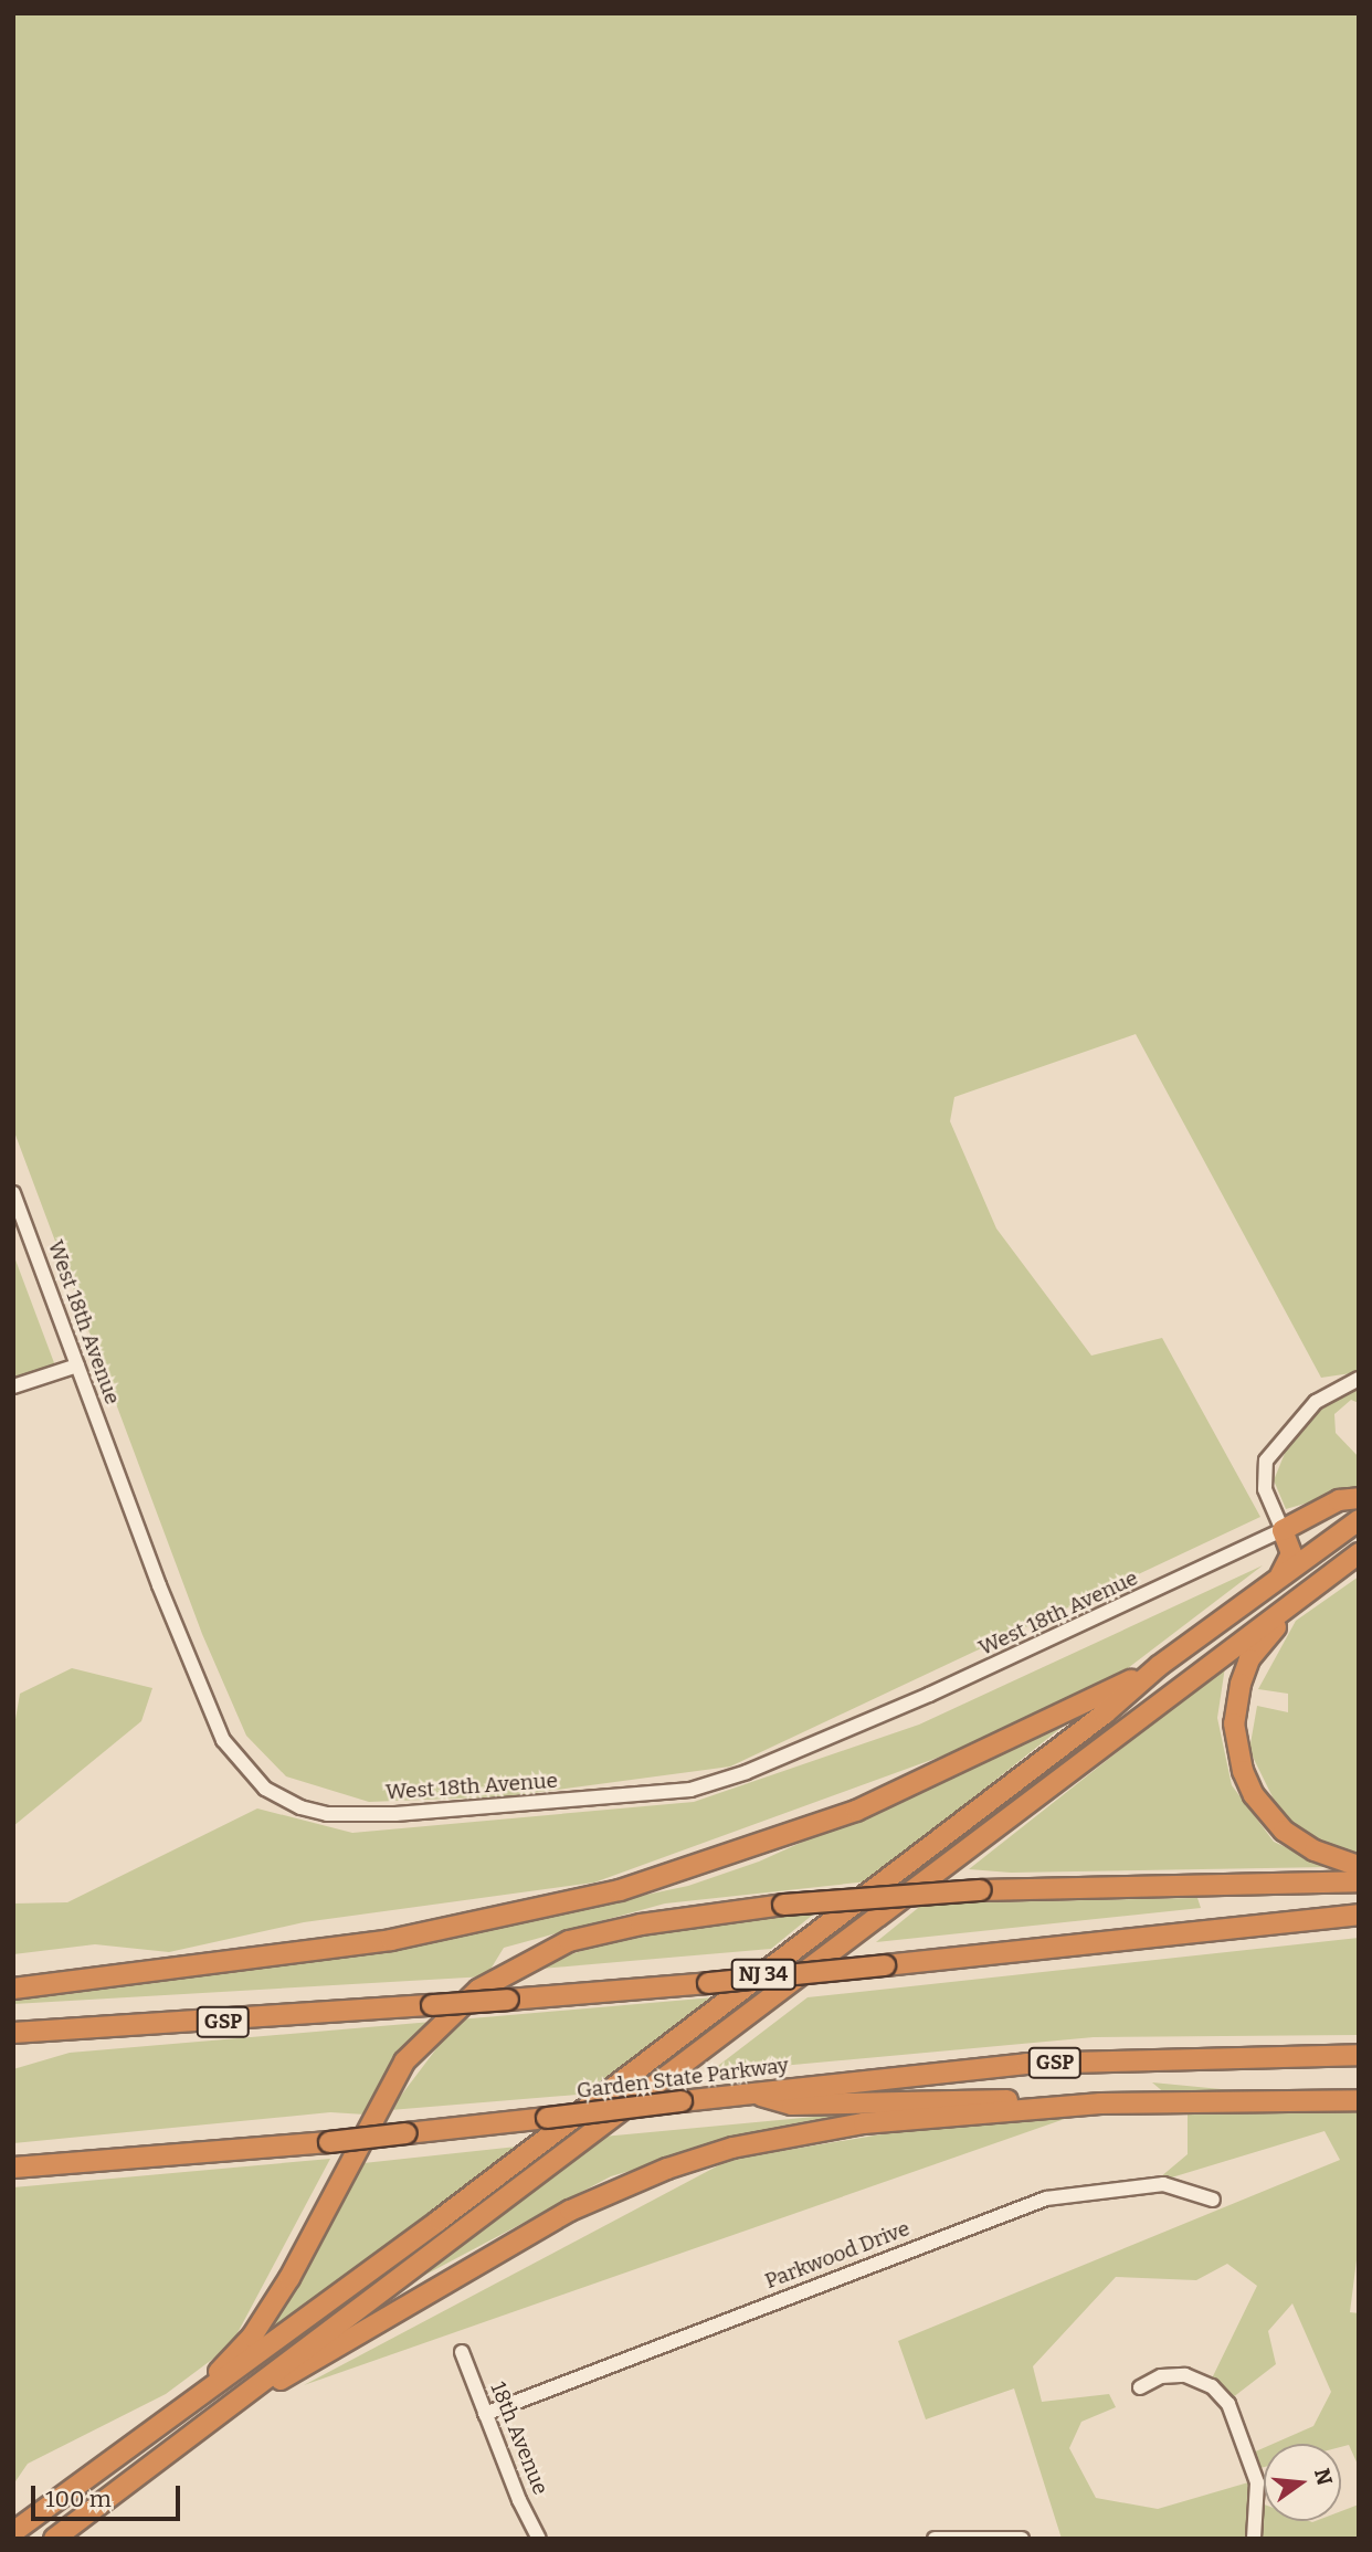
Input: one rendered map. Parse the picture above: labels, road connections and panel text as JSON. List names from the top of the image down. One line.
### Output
{"streets":{"highway":["NJ 34","GSP","Garden State Parkway"],"street":["West 18th Avenue","Parkwood Drive","18th Avenue"]},"crossings":[["Parkwood Drive","18th Avenue"]],"scale_bar":"100 m","north":"right"}
